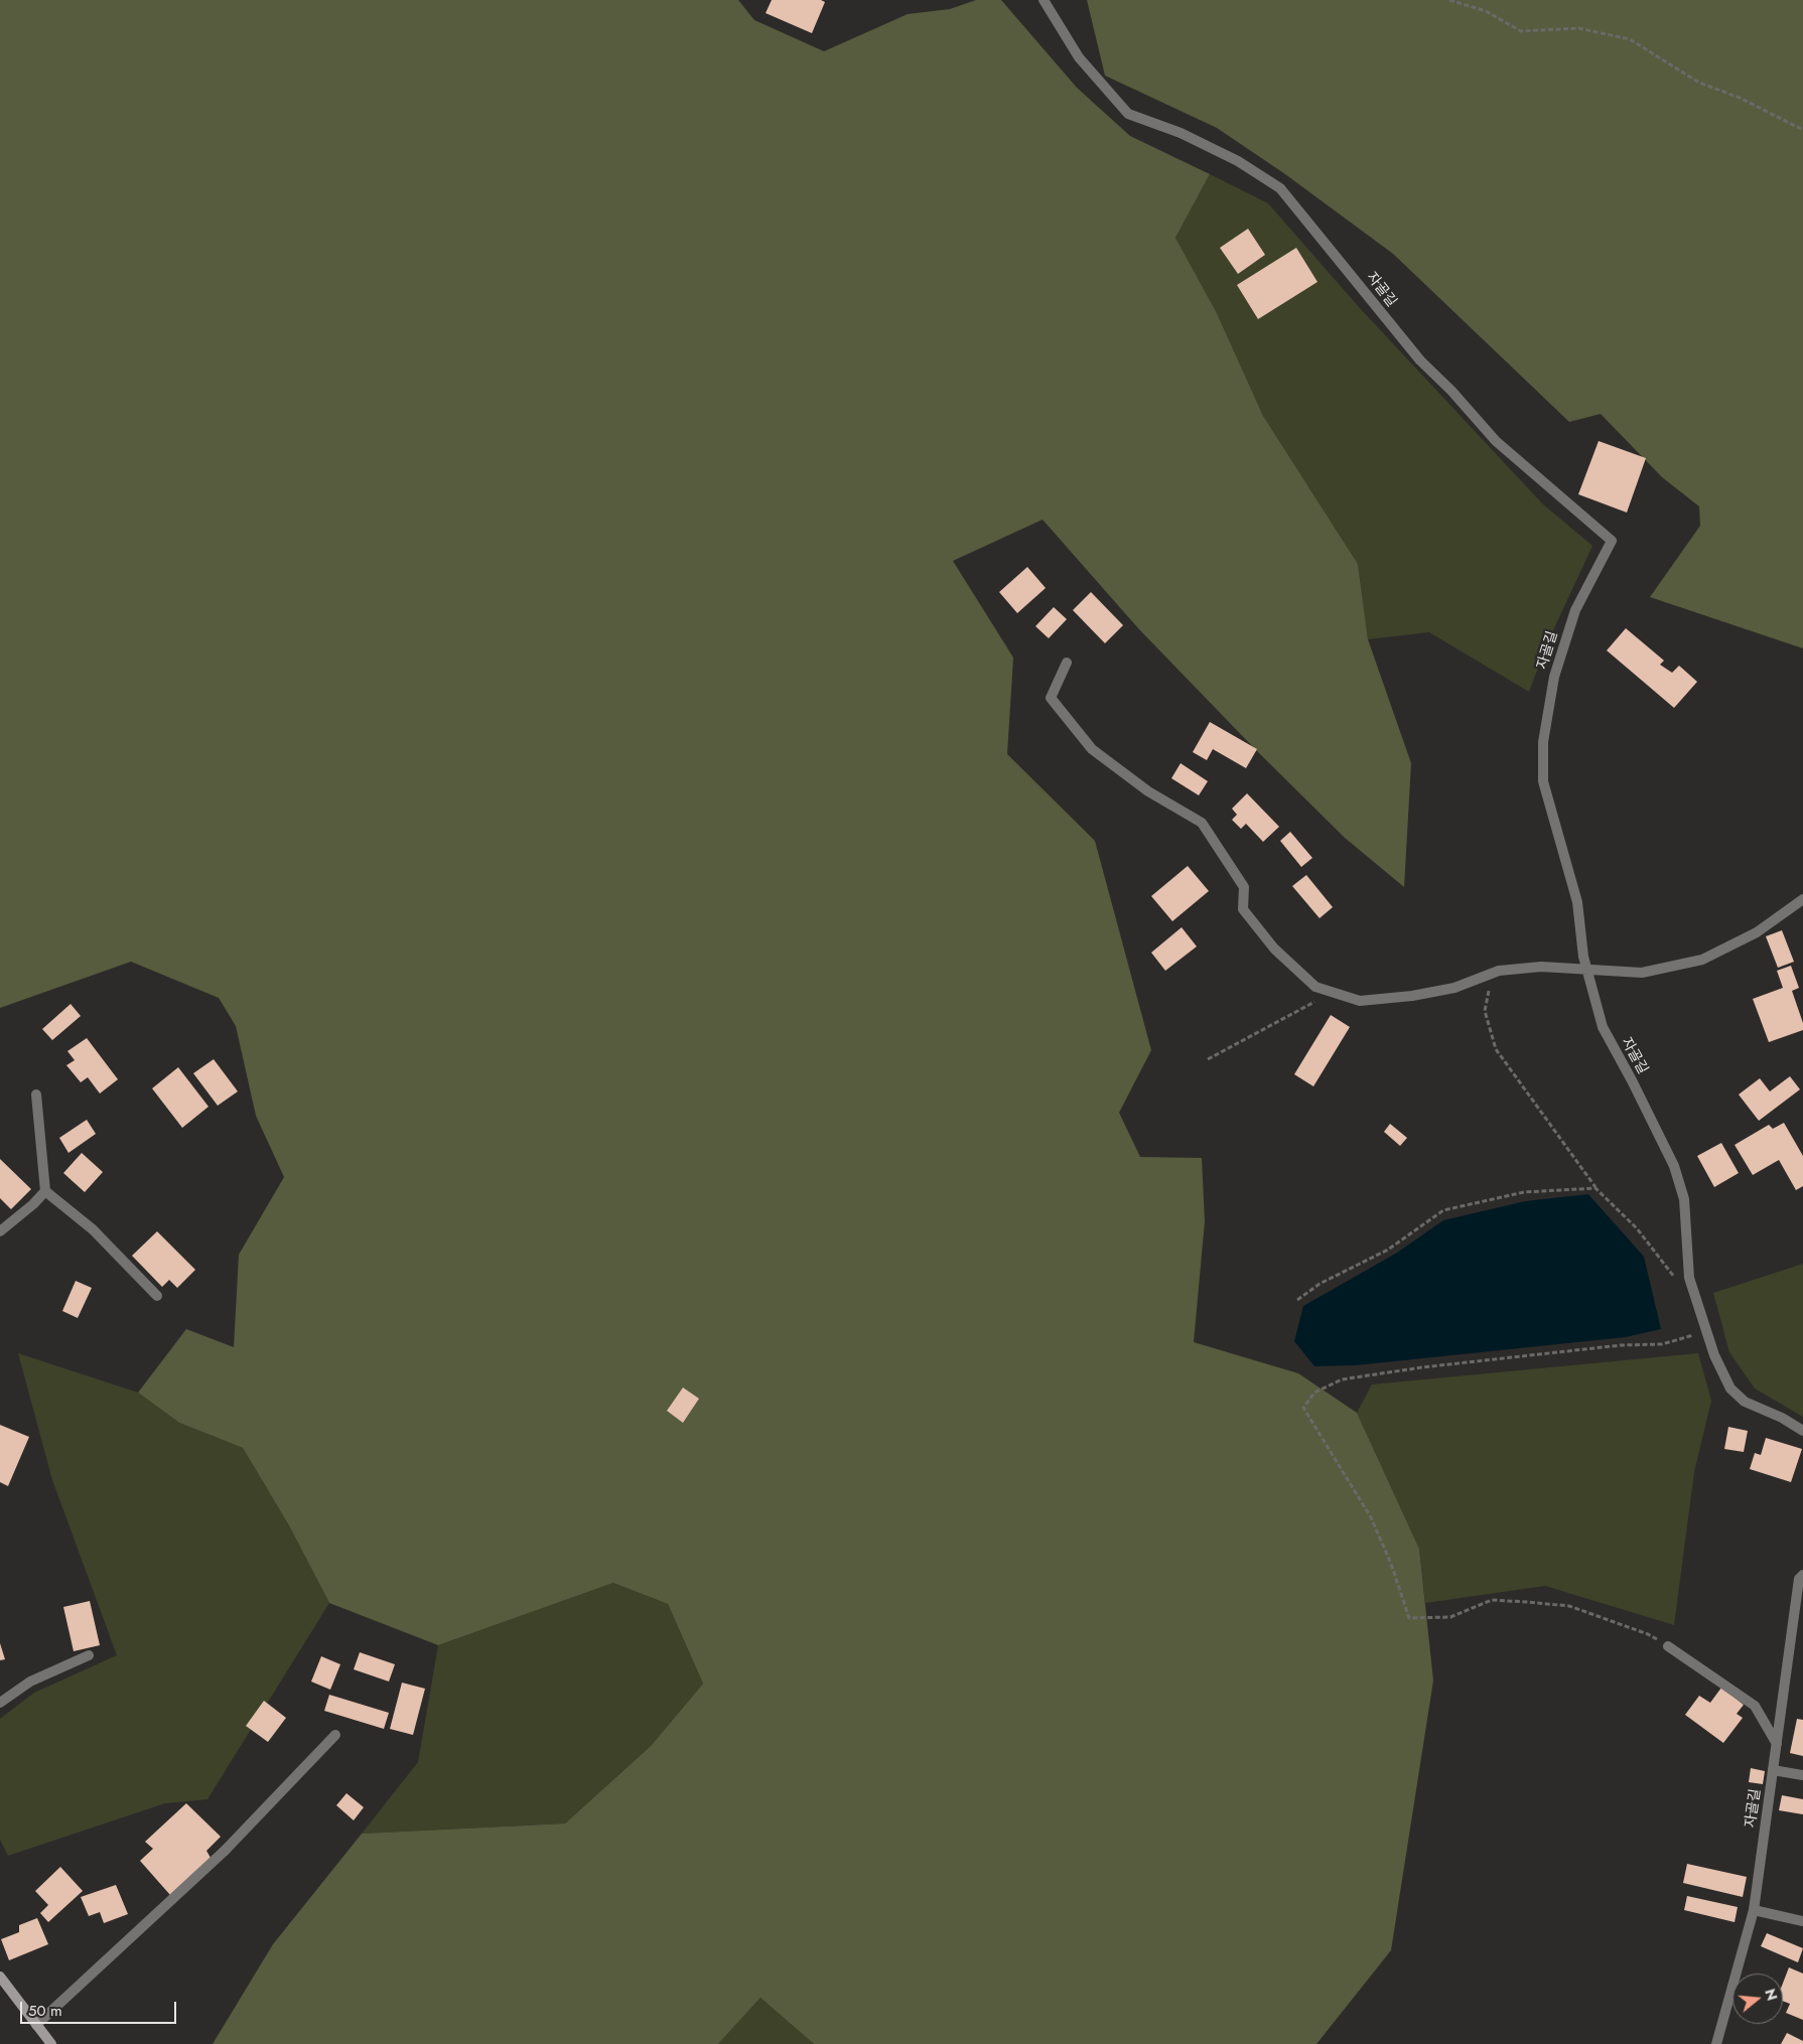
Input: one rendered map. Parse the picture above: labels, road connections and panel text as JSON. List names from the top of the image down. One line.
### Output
{"streets":{"street":["자골길"]},"scale_bar":"50 m","north":"right"}
